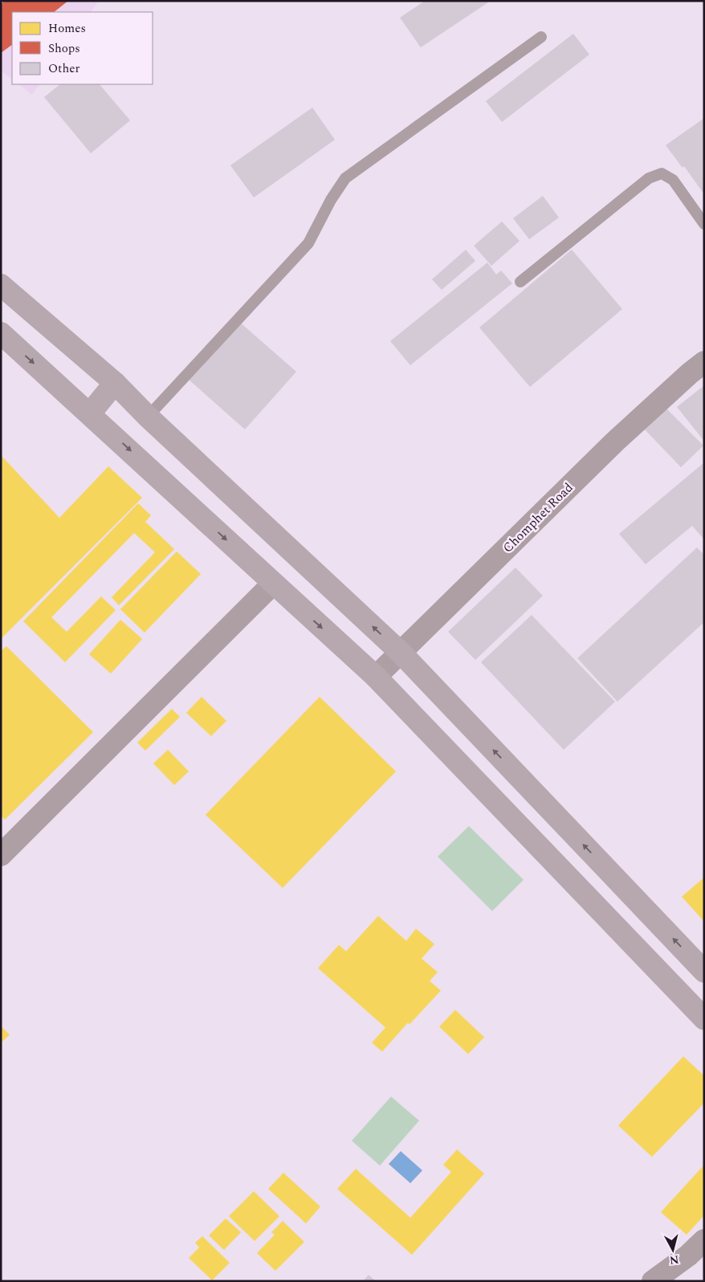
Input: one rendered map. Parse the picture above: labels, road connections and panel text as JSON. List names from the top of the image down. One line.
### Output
{"streets":{"street":["Chomphet Road"]},"legend":["Homes","Shops","Other"],"north":"bottom"}
